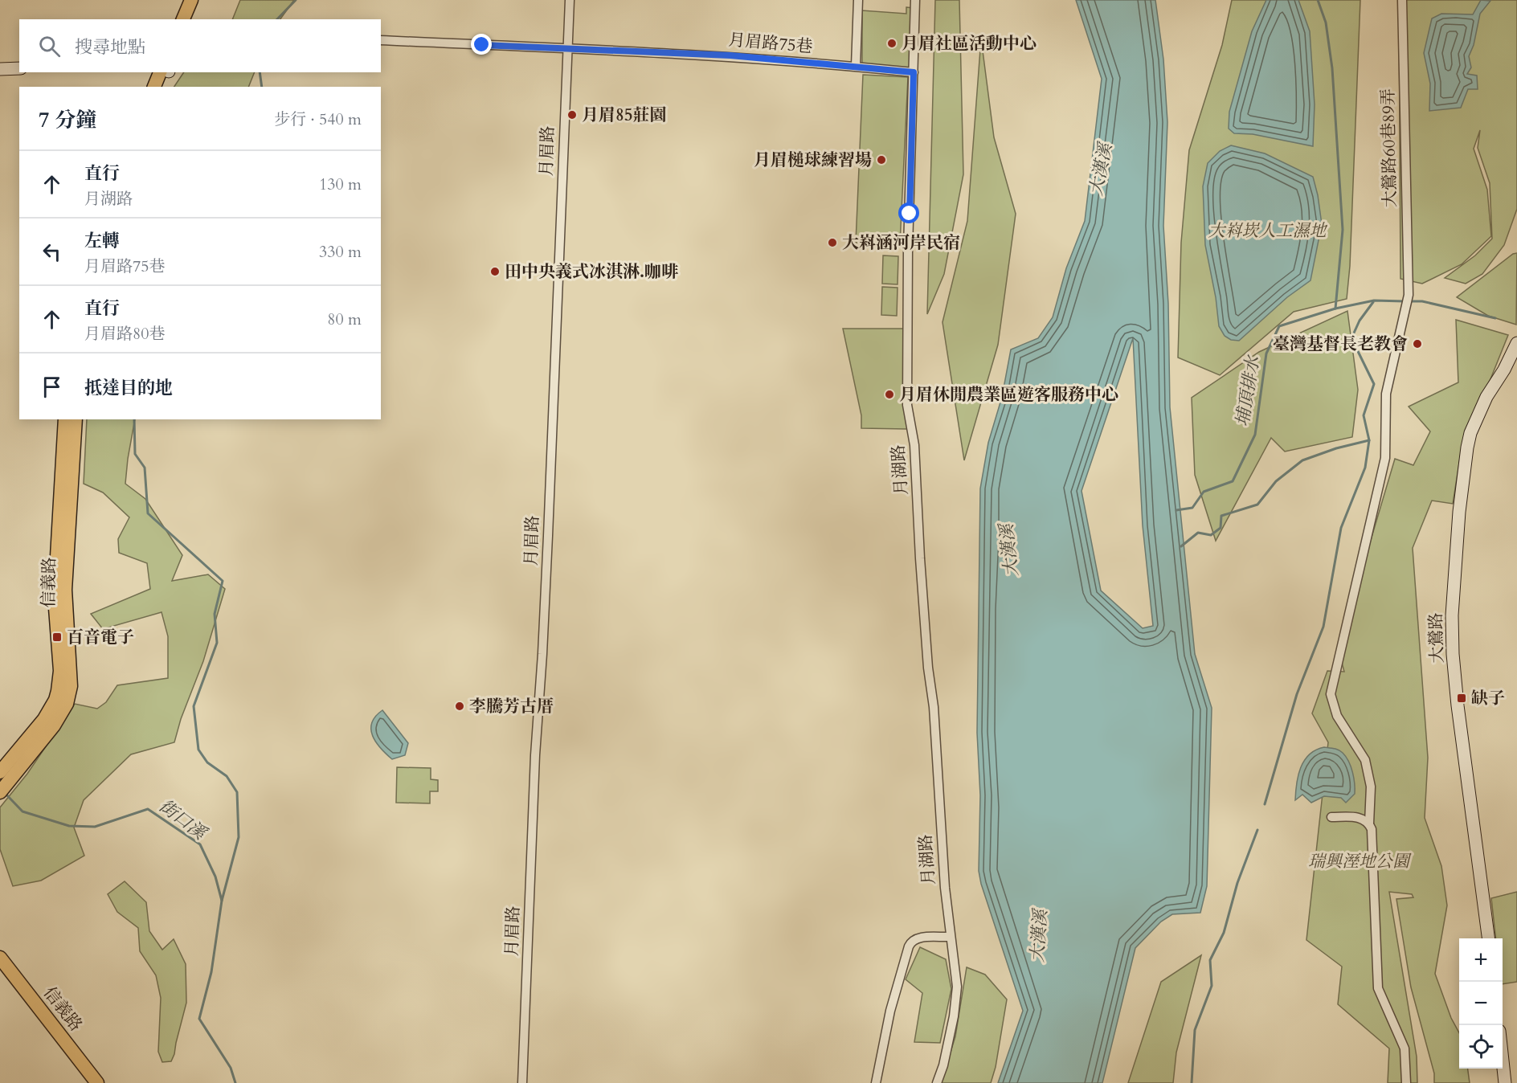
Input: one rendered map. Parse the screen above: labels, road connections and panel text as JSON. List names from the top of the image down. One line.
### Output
{"streets":{"main road":["信義路"],"street":["月眉路75巷","大鶯路60巷89弄","月眉路","月湖路","大鶯路"]},"crossings":[["月眉路75巷","月眉路"],["月眉路75巷","月湖路"]],"water":["大漢溪","埔頂排水","街口溪"],"parks":["大嵙崁人工濕地","瑞興溼地公園"],"places":{"other":["月眉社區活動中心","月眉85莊園","月眉槌球練習場","大嵙涵河岸民宿","田中央義式冰淇淋.咖啡","臺灣基督長老教會","月眉休閒農業區遊客服務中心","李騰芳古厝"],"transit":["百音電子","缺子"]},"page":{"search":"搜尋地點","heading":["7 分鐘","步行 · 540 m"],"list":[["直行","月湖路","130 m"],["左轉","月眉路75巷","330 m"],["直行","月眉路80巷","80 m"],"抵達目的地"],"map_buttons":["+","−"]}}
